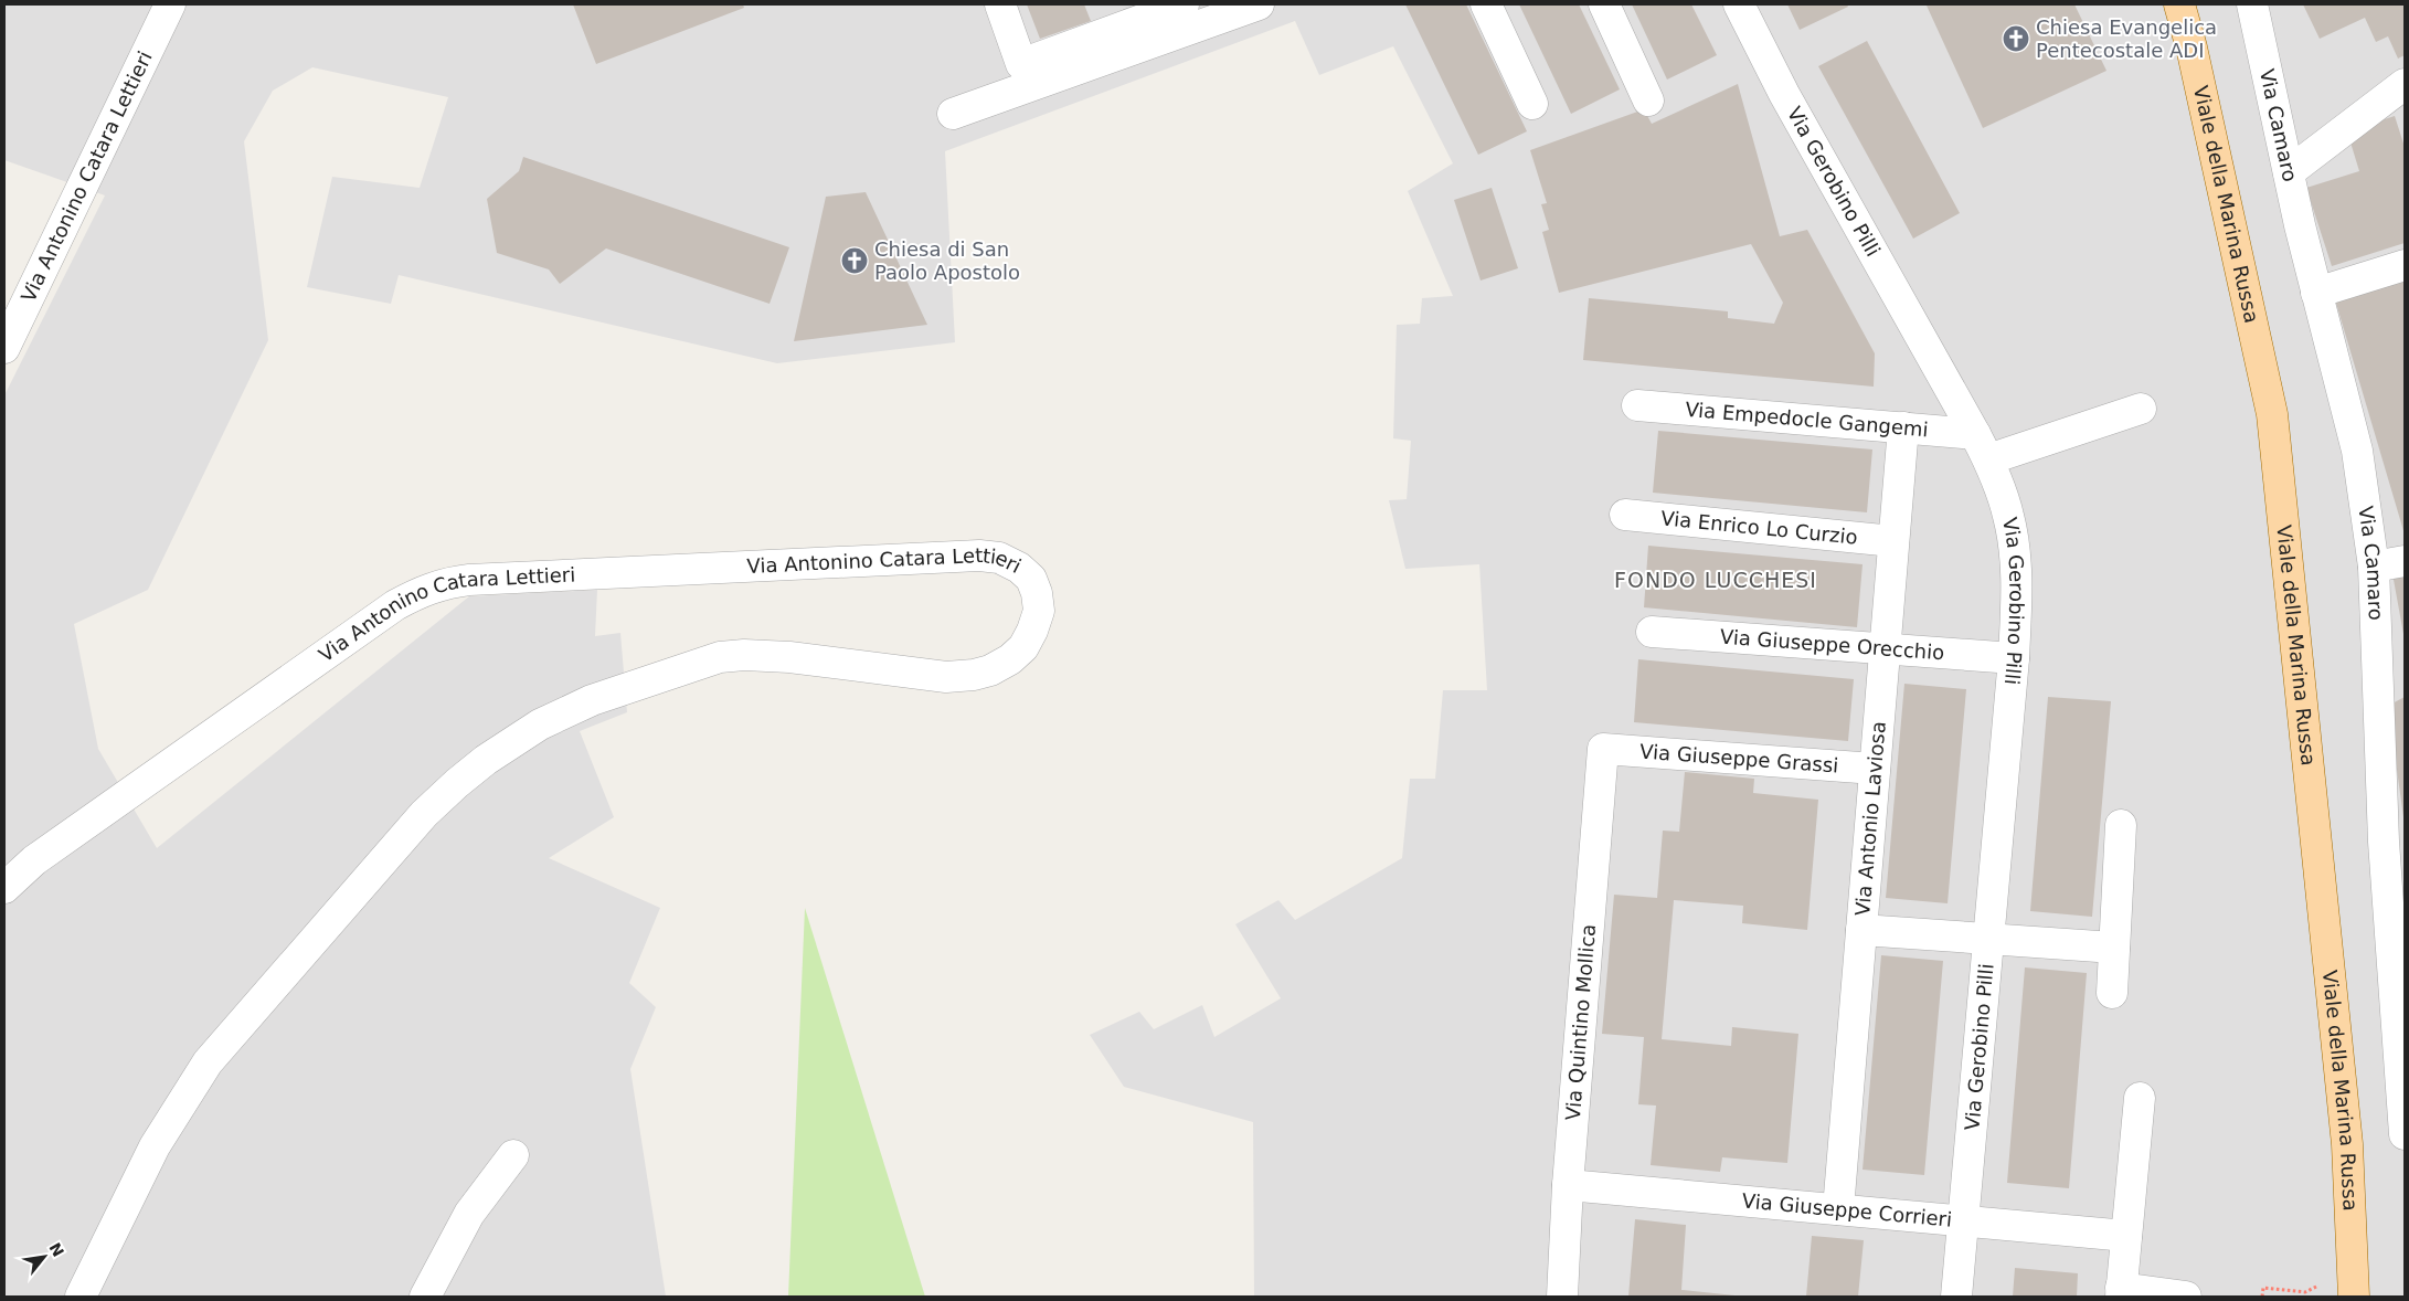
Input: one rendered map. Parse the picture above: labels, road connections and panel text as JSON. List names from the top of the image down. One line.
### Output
{"streets":{"main road":["Viale della Marina Russa"],"street":["Via Camaro","Via Antonino Catara Lettieri","Via Gerobino Pilli","Via Empedocle Gangemi","Via Enrico Lo Curzio","Via Giuseppe Orecchio","Via Giuseppe Grassi","Via Antonio Laviosa","Via Quintino Mollica","Via Giuseppe Corrieri"]},"crossings":[["Via Gerobino Pilli","Via Empedocle Gangemi"],["Via Gerobino Pilli","Via Giuseppe Orecchio"],["Via Gerobino Pilli","Via Giuseppe Corrieri"],["Via Empedocle Gangemi","Via Antonio Laviosa"],["Via Enrico Lo Curzio","Via Antonio Laviosa"],["Via Giuseppe Orecchio","Via Antonio Laviosa"],["Via Giuseppe Grassi","Via Antonio Laviosa"],["Via Giuseppe Grassi","Via Quintino Mollica"],["Via Antonio Laviosa","Via Giuseppe Corrieri"],["Via Quintino Mollica","Via Giuseppe Corrieri"]],"districts":["FONDO LUCCHESI"],"places":{"church":["Chiesa Evangelica Pentecostale ADI","Chiesa di San Paolo Apostolo"]},"north":"top right"}
